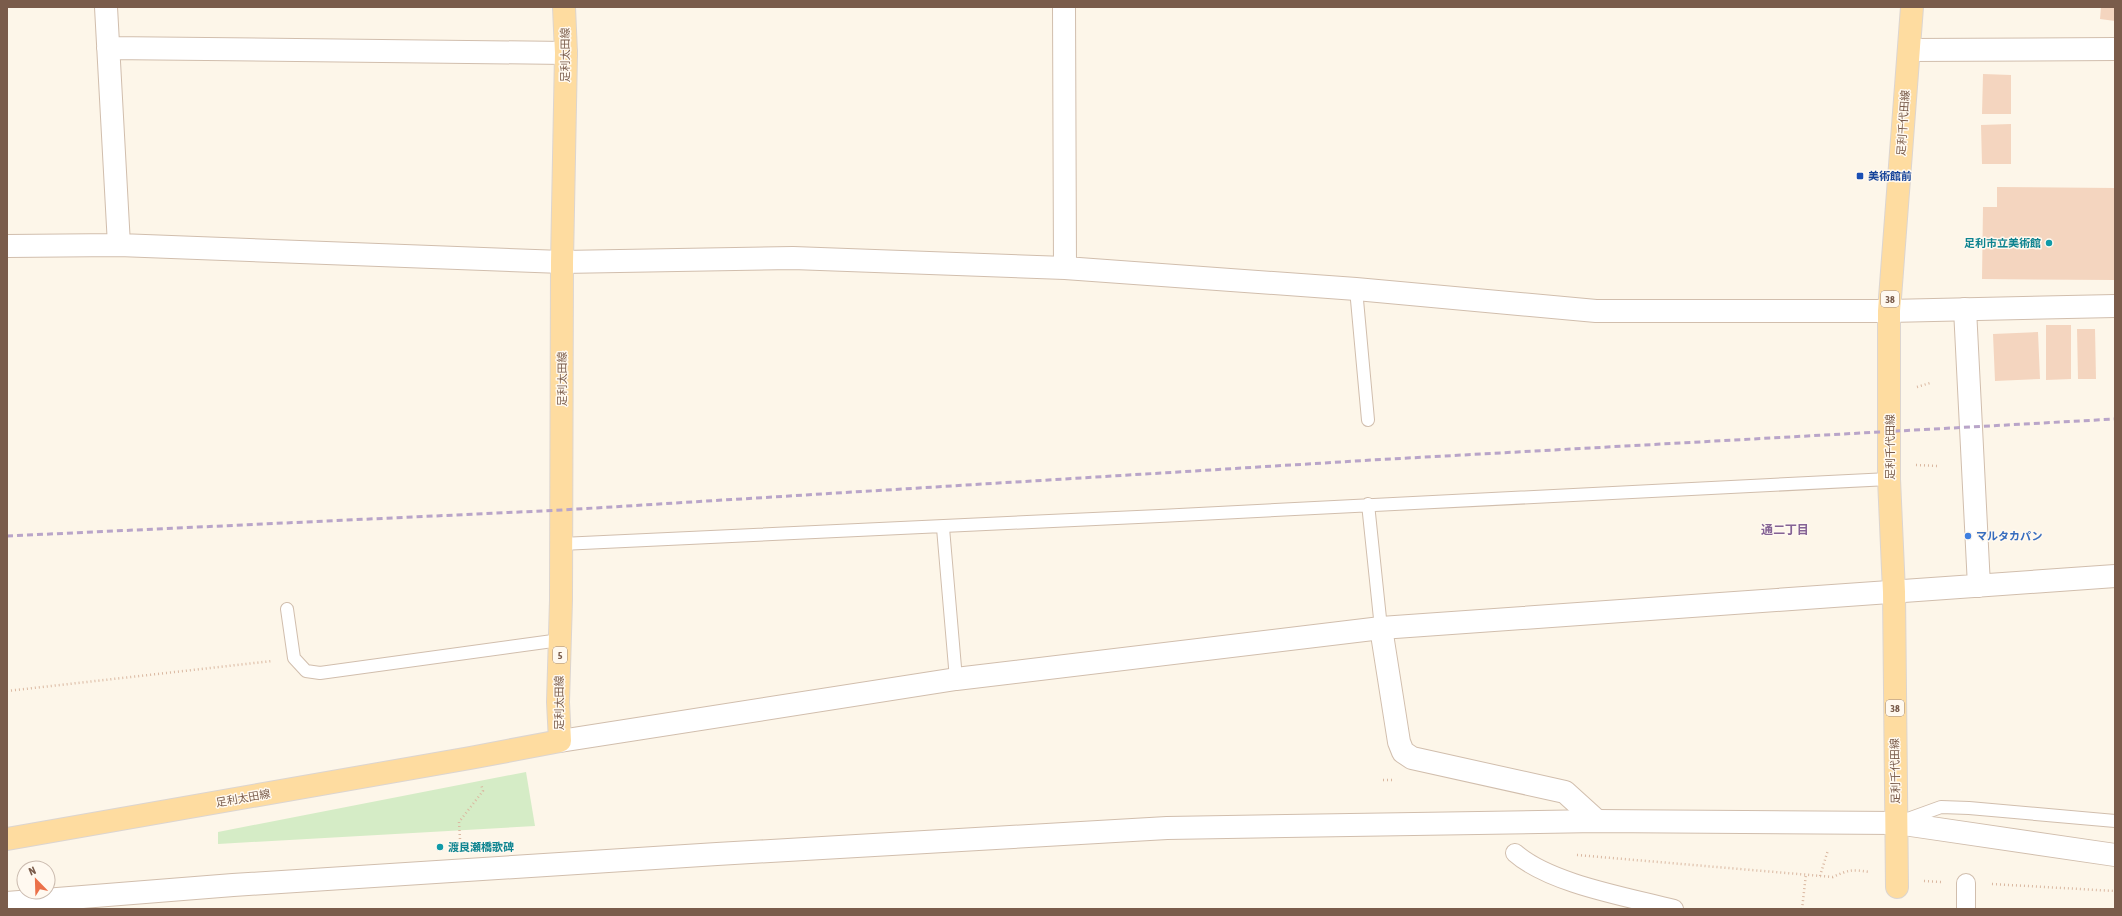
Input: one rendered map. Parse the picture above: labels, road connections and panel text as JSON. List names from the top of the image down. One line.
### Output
{"streets":{"main road":["足利太田線","足利千代田線","38","5"]},"districts":["通二丁目"],"places":{"transit":["美術館前"],"other":["足利市立美術館","マルタカパン","渡良瀬橋歌碑"]},"north":"top left"}
